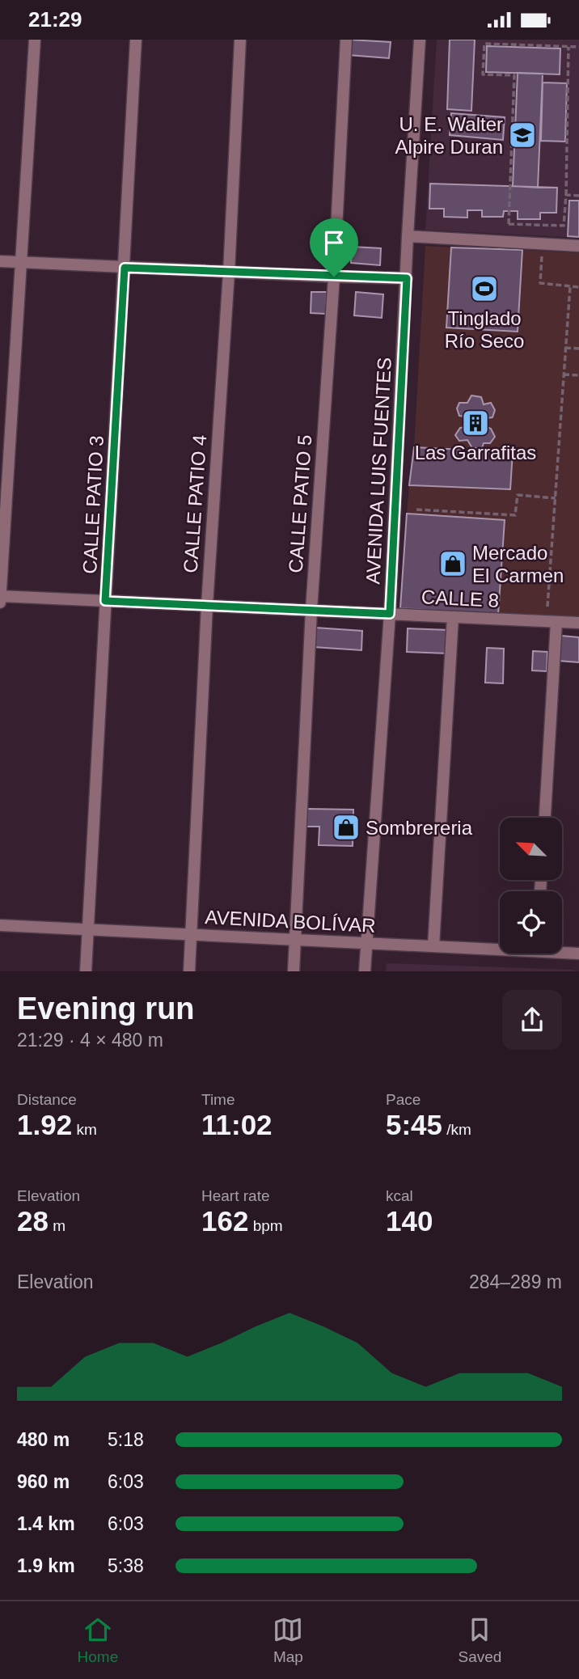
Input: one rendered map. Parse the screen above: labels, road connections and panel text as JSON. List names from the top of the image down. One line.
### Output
{"streets":{"street":["AVENIDA LUIS FUENTES","CALLE PATIO 4","CALLE PATIO 5","CALLE PATIO 3","CALLE 8","AVENIDA BOLÍVAR"]},"crossings":[["AVENIDA LUIS FUENTES","CALLE 8"],["AVENIDA LUIS FUENTES","AVENIDA BOLÍVAR"],["CALLE PATIO 4","CALLE 8"],["CALLE PATIO 4","AVENIDA BOLÍVAR"],["CALLE PATIO 5","CALLE 8"],["CALLE PATIO 5","AVENIDA BOLÍVAR"],["CALLE PATIO 3","CALLE 8"],["CALLE PATIO 3","AVENIDA BOLÍVAR"]],"places":{"school or university":["U. E. Walter Alpire Duran"],"sports":["Tinglado Río Seco"],"building":["Las Garrafitas"],"shop":["Mercado El Carmen","Sombrereria"]},"north":"top left","page":{"status":"21:29","heading":["Evening run","21:29 · 4 × 480 m"],"stats":[["Distance","1.92 km"],["Time","11:02"],["Pace","5:45 /km"],["Elevation","28 m"],["Heart rate","162 bpm"],["kcal","140"]],"chart":["Elevation","284–289 m"],"list":[{"name":"480 m","note":"5:18"},{"name":"960 m","note":"6:03"},{"name":"1.4 km","note":"6:03"},{"name":"1.9 km","note":"5:38"}],"tabs":["Home","Map","Saved"]}}
